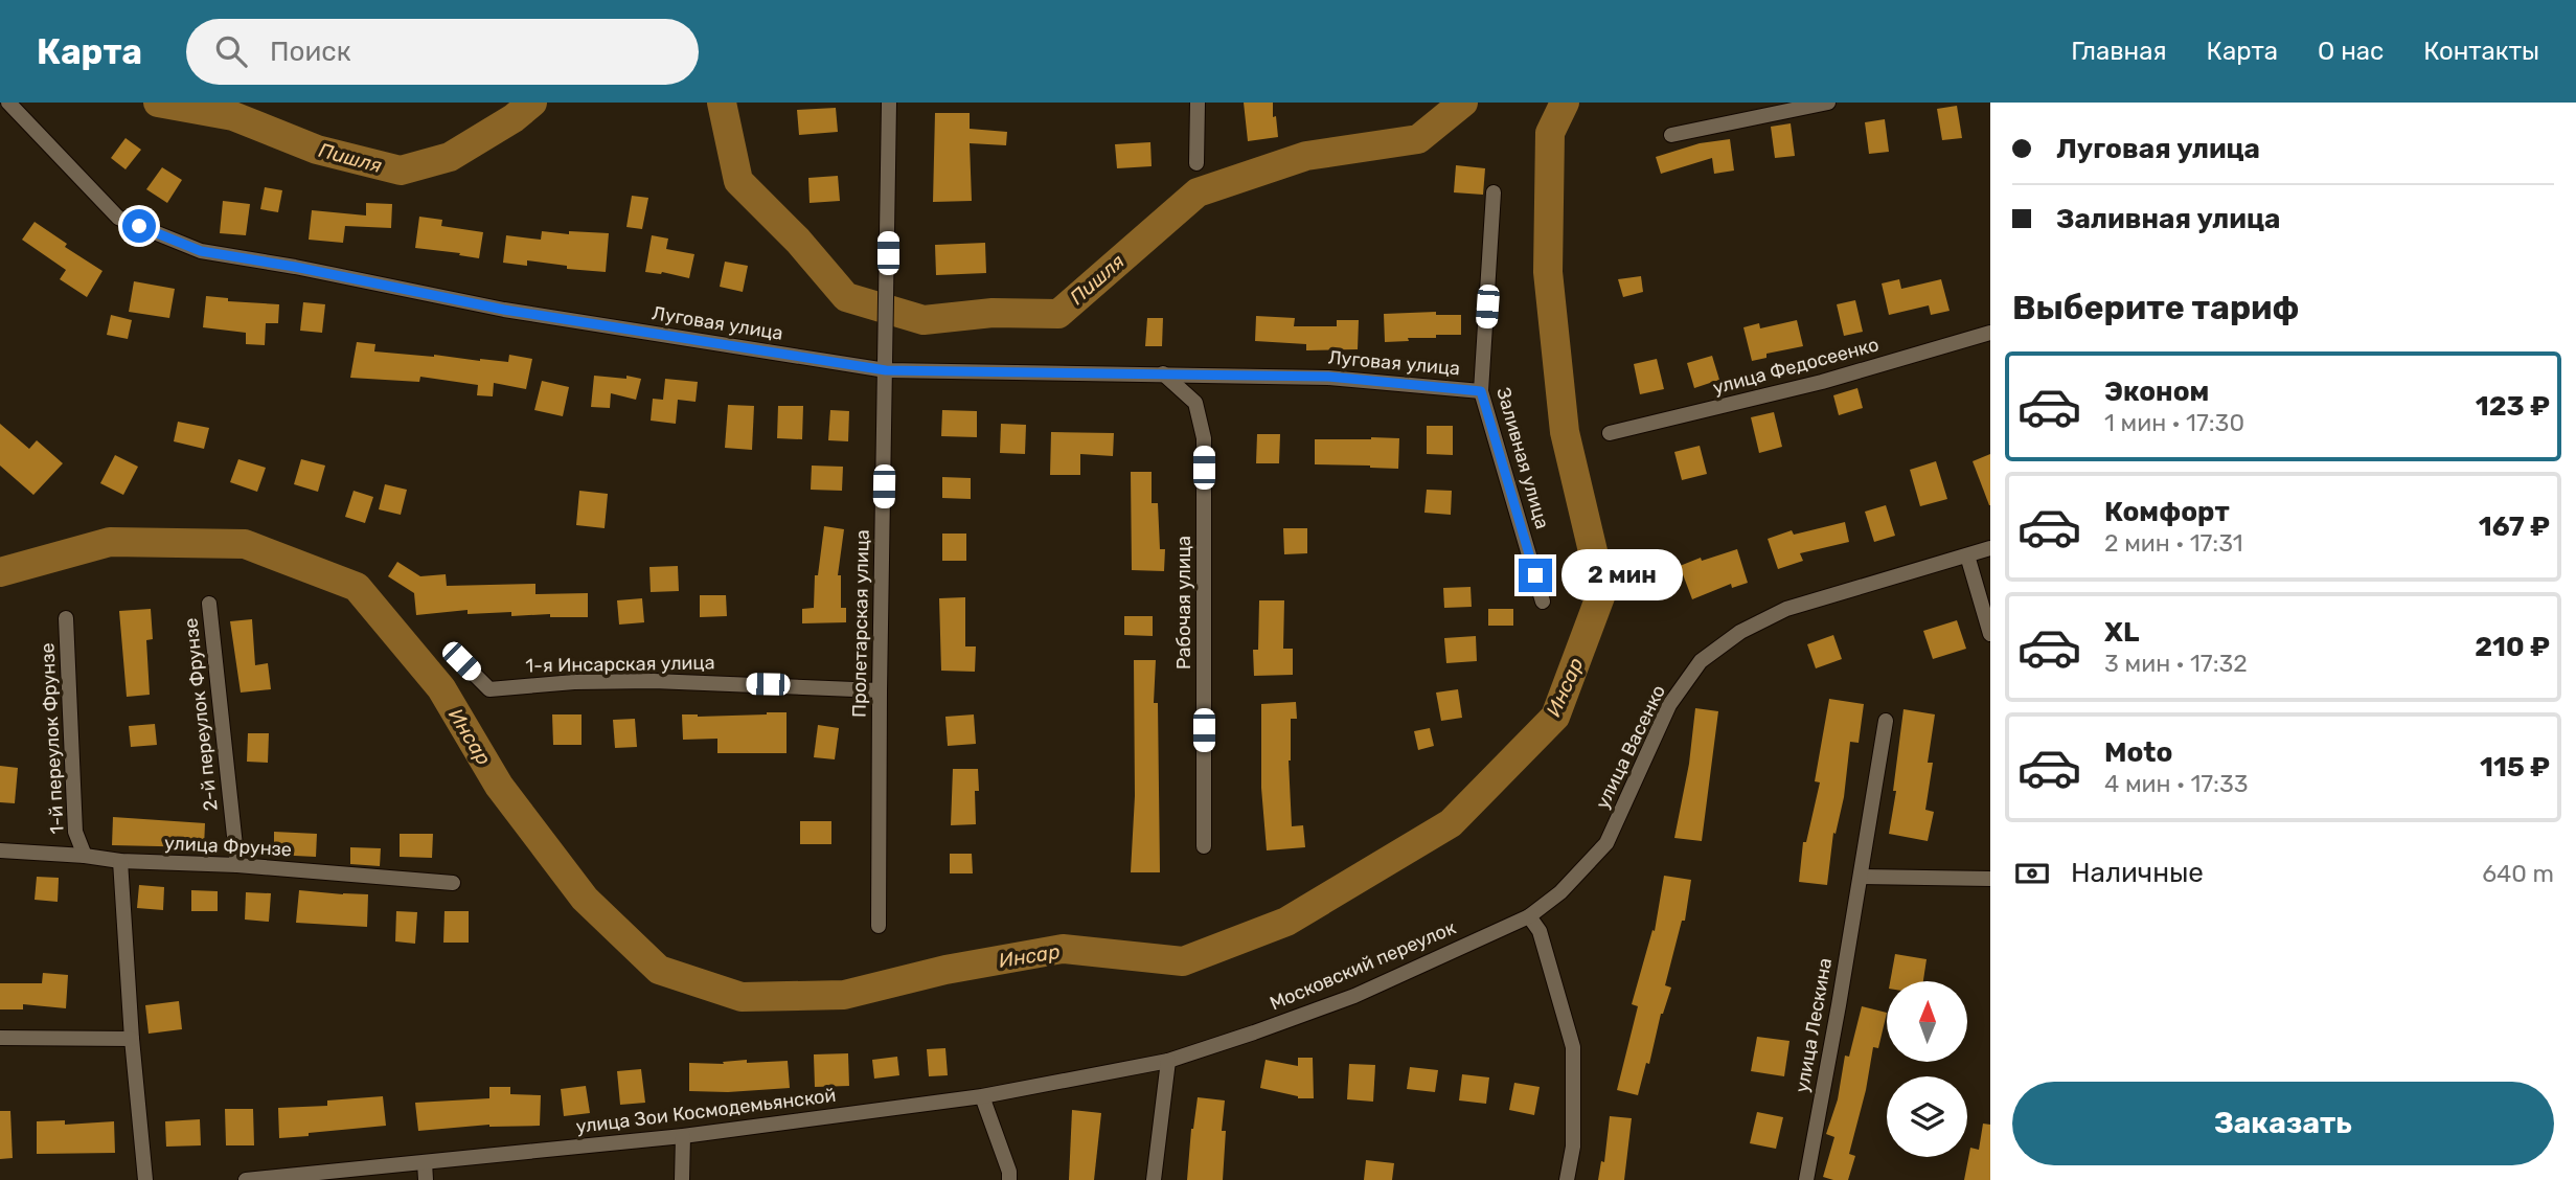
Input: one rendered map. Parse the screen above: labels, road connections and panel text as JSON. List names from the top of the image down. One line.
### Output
{"streets":{"street":["Луговая улица","улица Федосеенко","Заливная улица","Рабочая улица","Пролетарская улица","1-я Инсарская улица","2-й переулок Фрунзе","1-й переулок Фрунзе","улица Васенко","улица Фрунзе","Московский переулок","улица Лескина","улица Зои Космодемьянской"]},"crossings":[["Луговая улица","Заливная улица"],["Луговая улица","Рабочая улица"],["Луговая улица","Пролетарская улица"],["Пролетарская улица","1-я Инсарская улица"],["2-й переулок Фрунзе","улица Фрунзе"],["1-й переулок Фрунзе","улица Фрунзе"],["улица Васенко","Московский переулок"],["Московский переулок","улица Зои Космодемьянской"]],"water":["Пишля","Инсар"],"north":"top","page":{"header":"Карта","search":"Поиск","nav":["Главная","Карта","О нас","Контакты"],"banner":["Луговая улица","Заливная улица"],"heading":"Выберите тариф","list":[{"name":"Эконом","note":"1 мин · 17:30","value":"123 ₽"},{"name":"Комфорт","note":"2 мин · 17:31","value":"167 ₽"},{"name":"XL","note":"3 мин · 17:32","value":"210 ₽"},{"name":"Moto","note":"4 мин · 17:33","value":"115 ₽"}],"bubble":"2 мин","pay":["Наличные","640 m"],"buttons":"Заказать"}}
